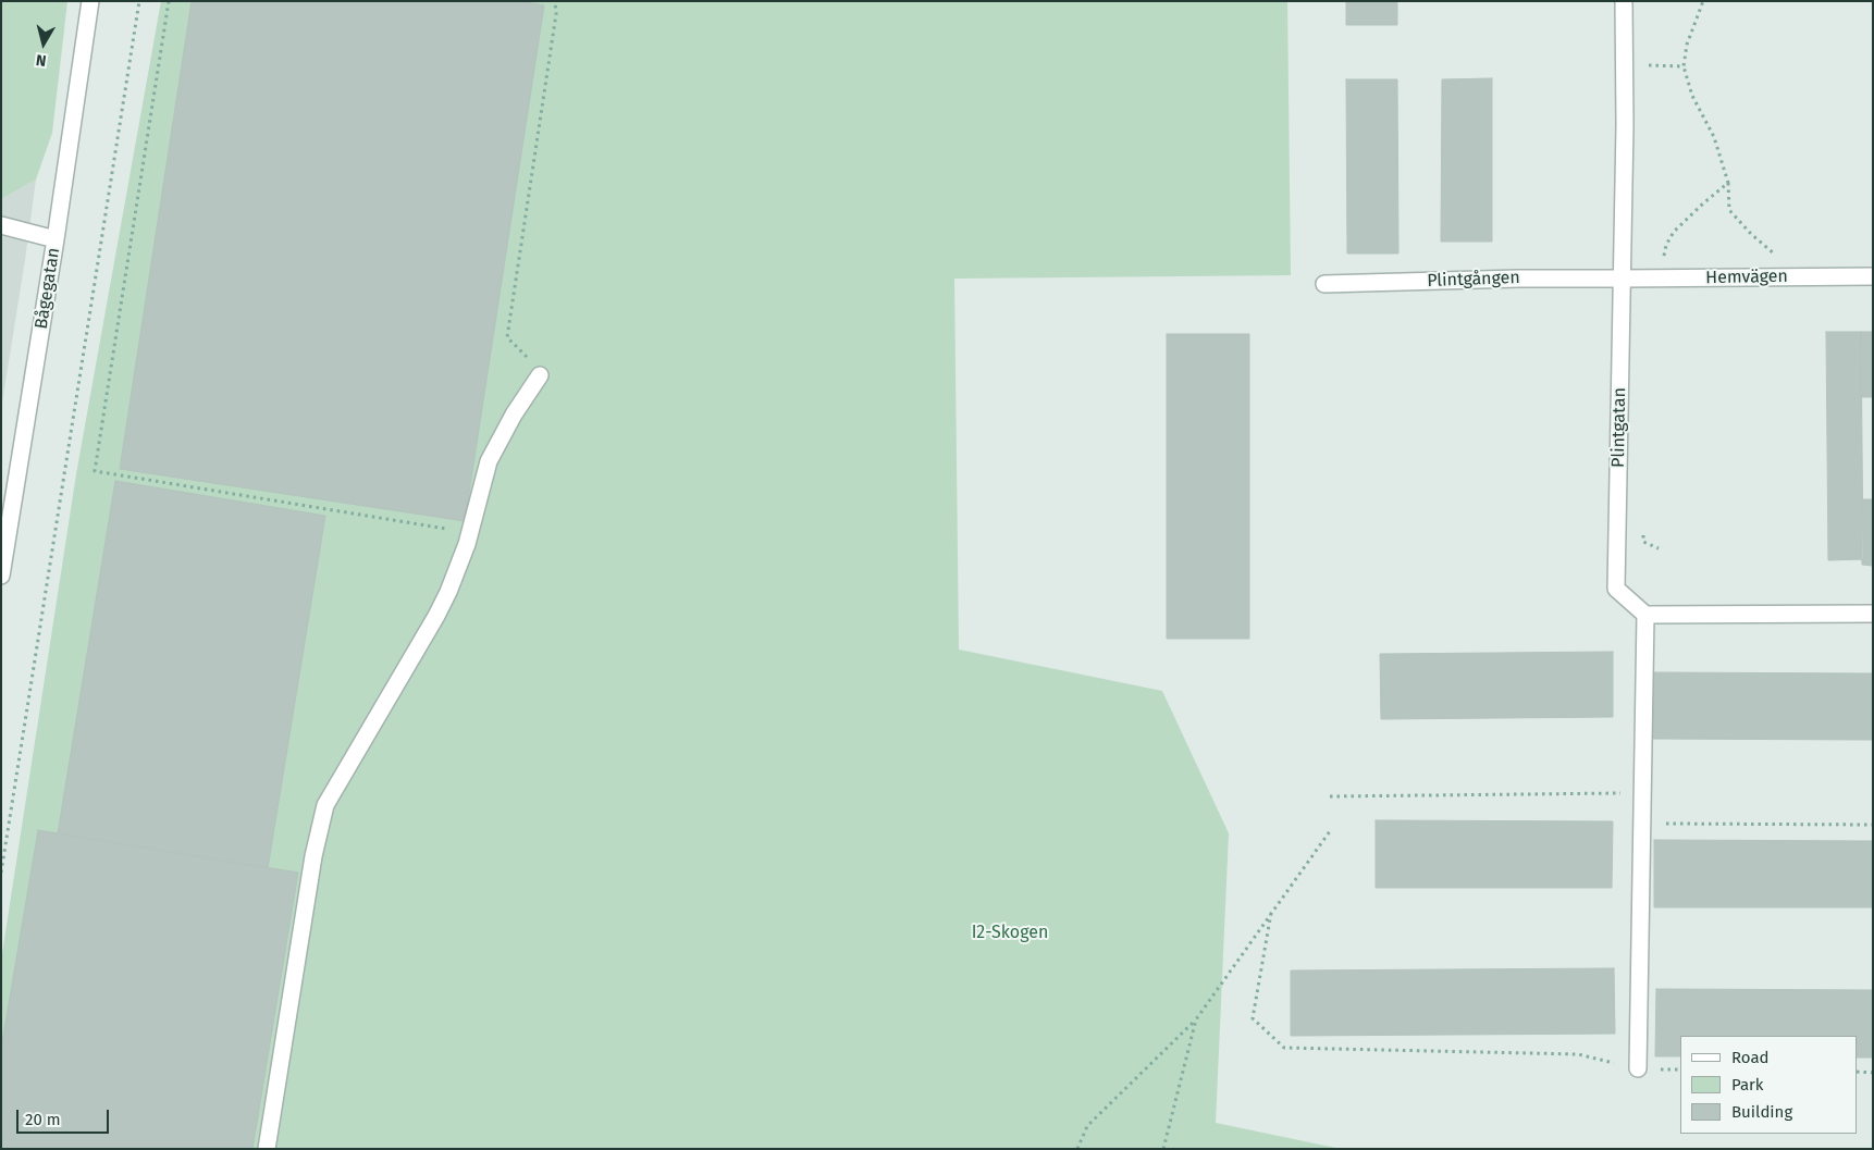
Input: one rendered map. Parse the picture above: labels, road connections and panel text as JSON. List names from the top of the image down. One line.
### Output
{"streets":{"street":["Hemvägen","Plintgången","Bågegatan","Plintgatan"]},"crossings":[["Hemvägen","Plintgången"],["Hemvägen","Plintgatan"],["Plintgången","Plintgatan"]],"parks":["I2-Skogen"],"legend":["Road","Park","Building"],"scale_bar":"20 m","north":"bottom"}
